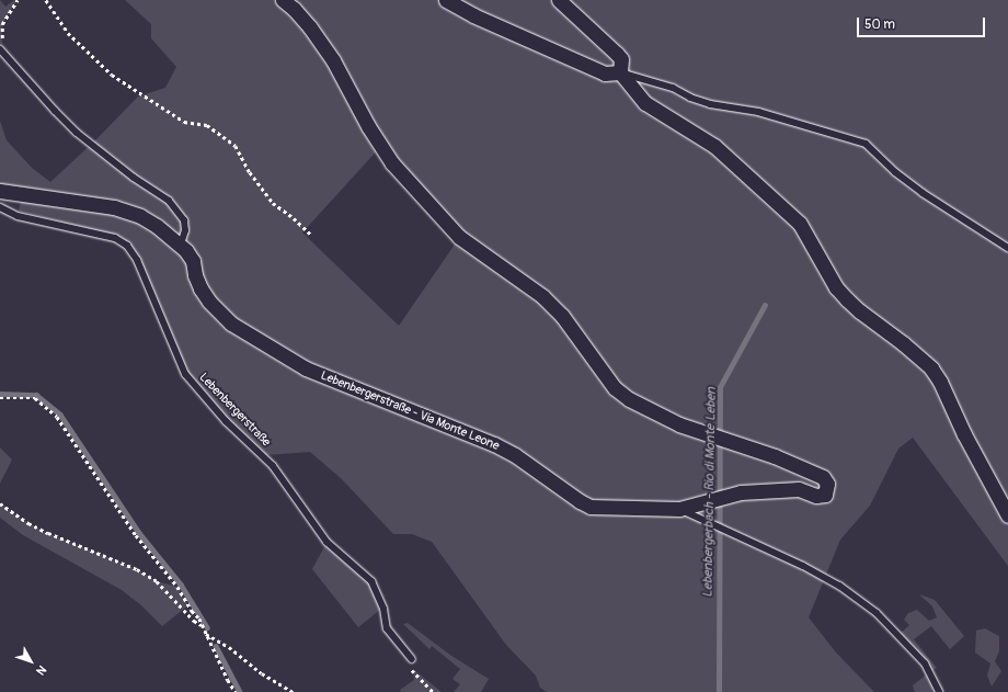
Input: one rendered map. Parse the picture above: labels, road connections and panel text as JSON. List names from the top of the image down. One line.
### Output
{"streets":{"street":["Lebenbergerstraße - Via Monte Leone"],"lane":["Lebenbergerstraße"]},"water":["Lebenbergerbach - Rio di Monte Leben"],"scale_bar":"50 m","north":"bottom right"}
